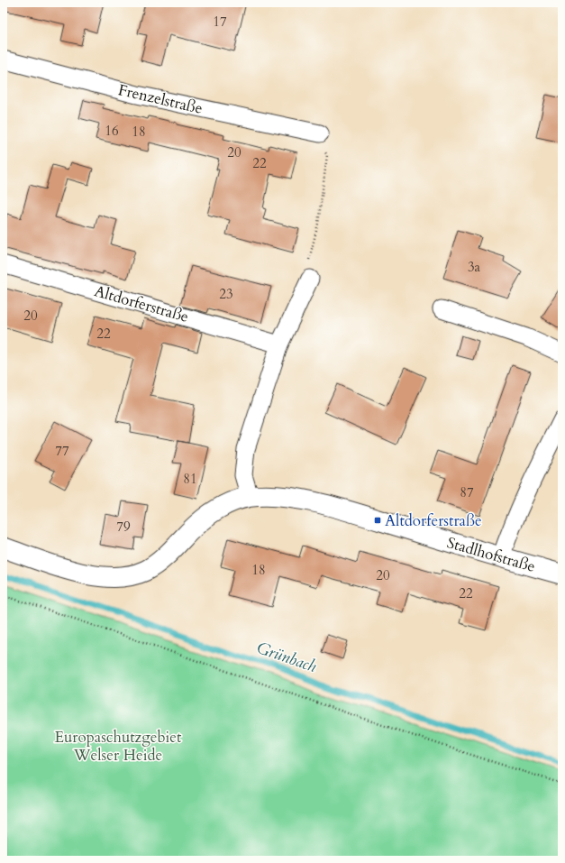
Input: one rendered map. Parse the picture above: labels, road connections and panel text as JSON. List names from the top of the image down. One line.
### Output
{"streets":{"street":["Frenzelstraße","Altdorferstraße","Stadlhofstraße"]},"water":["Grünbach"],"parks":["Europaschutzgebiet Welser Heide"],"places":{"transit":["Altdorferstraße"]},"house_numbers":["17","16","18","20","22","3a","23","20","22","77","81","87","79","18","20","22"]}
